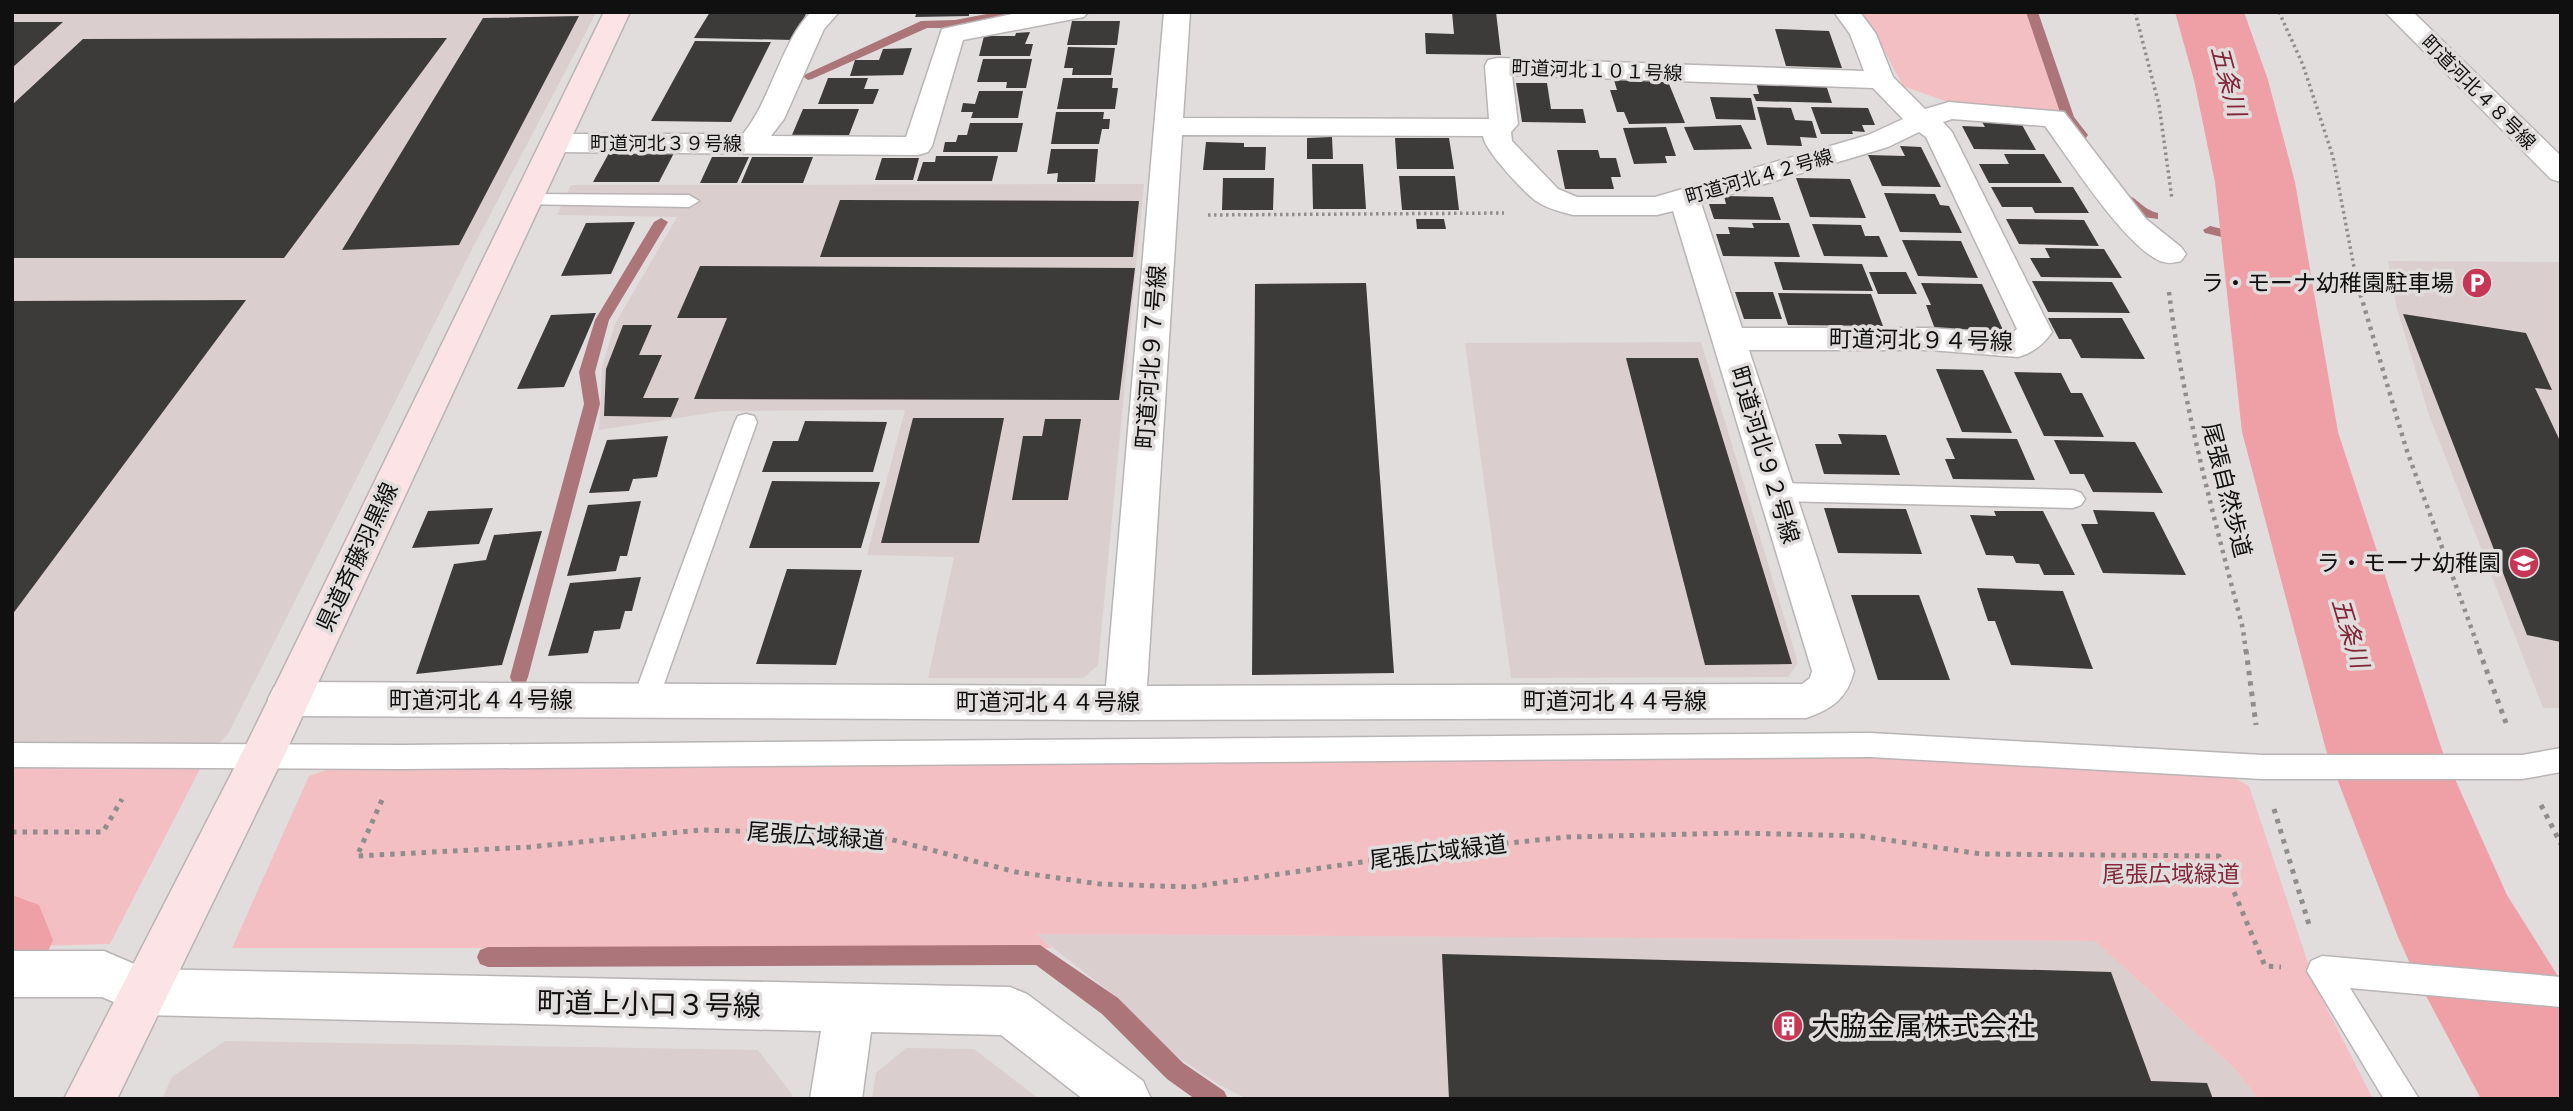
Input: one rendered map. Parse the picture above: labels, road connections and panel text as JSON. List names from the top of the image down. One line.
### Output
{"streets":{"main road":["県道斉藤羽黒線"],"street":["町道河北１０１号線","町道河北４８号線","町道河北３９号線","町道河北４２号線","町道河北９４号線","町道河北９７号線","町道河北９２号線","町道河北４４号線","町道上小口３号線"],"path":["尾張自然歩道","尾張広域緑道"]},"crossings":[["町道河北１０１号線","町道河北４２号線"],["町道河北３９号線","県道斉藤羽黒線"],["町道河北４２号線","町道河北９４号線"],["町道河北４２号線","町道河北９２号線"],["町道河北４２号線","尾張自然歩道"],["町道河北９４号線","町道河北９２号線"],["町道河北９７号線","町道河北４４号線"],["町道河北９２号線","町道河北４４号線"],["尾張自然歩道","尾張広域緑道"],["県道斉藤羽黒線","町道河北４４号線"],["県道斉藤羽黒線","町道上小口３号線"]],"water":["五条川"],"parks":["尾張広域緑道"],"places":{"parking":["ラ・モーナ幼稚園駐車場"],"school or university":["ラ・モーナ幼稚園"],"building":["大脇金属株式会社"]}}
